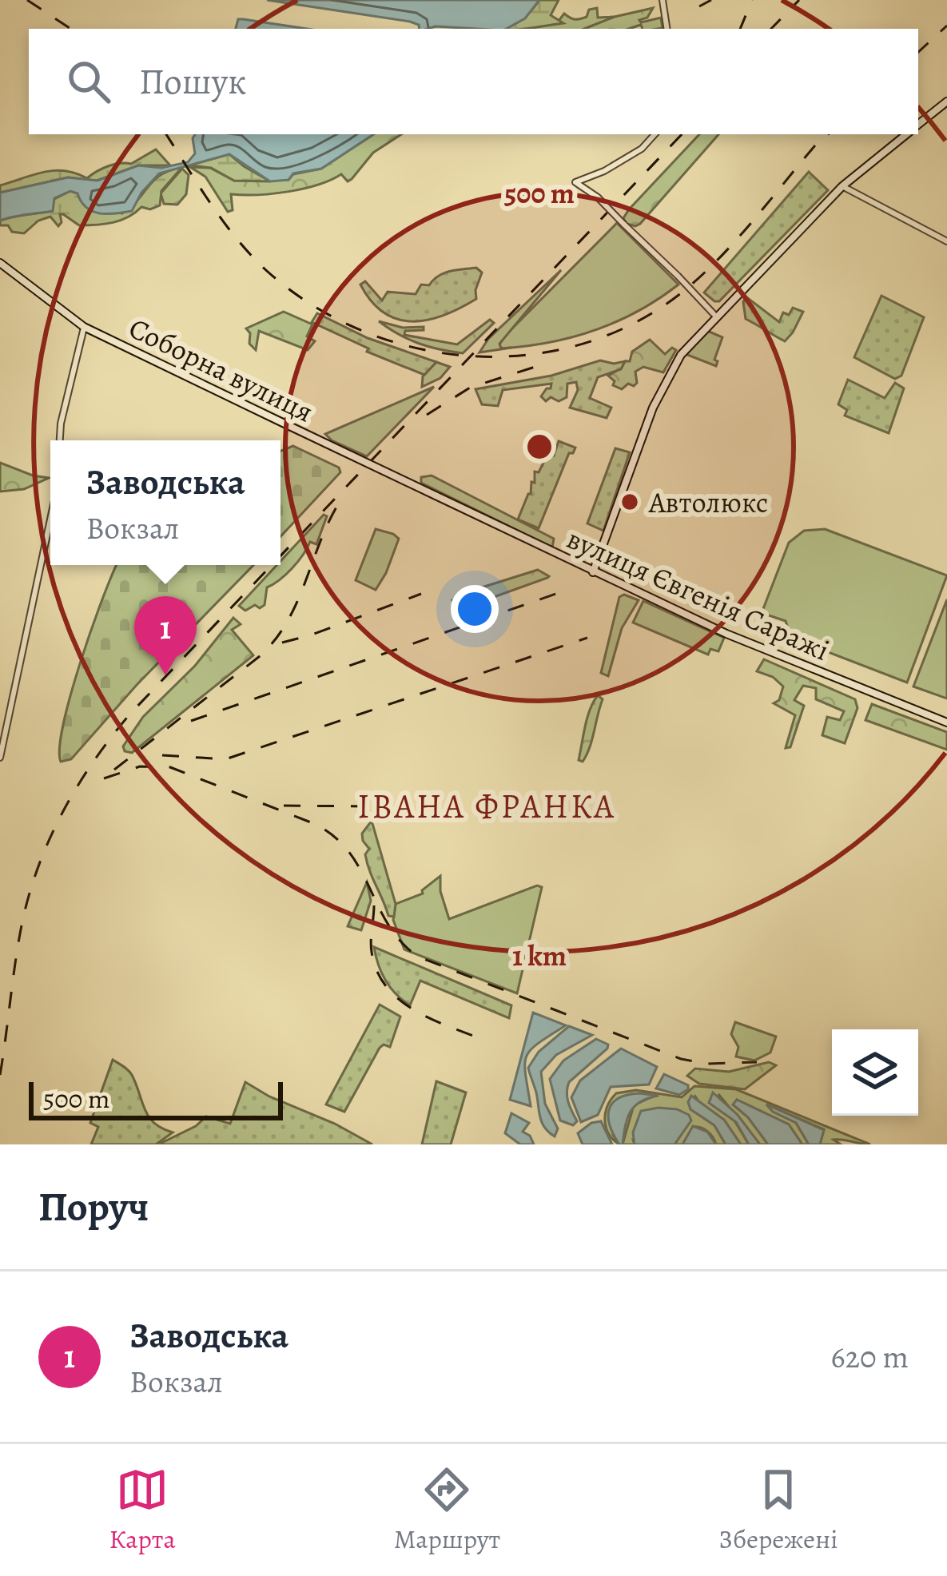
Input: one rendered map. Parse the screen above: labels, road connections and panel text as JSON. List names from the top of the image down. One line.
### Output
{"streets":{"main road":["Соборна вулиця","вулиця Євгенія Саражі"]},"crossings":[["Соборна вулиця","вулиця Євгенія Саражі"]],"districts":["ІВАНА ФРАНКА"],"places":["Автолюкс"],"scale_bar":"500 m","page":{"search":"Пошук","popup":["Заводська","Вокзал"],"pins":"1","scale":"500 m","heading":"Поруч","list":[{"mark":"1","name":"Заводська","note":"Вокзал","value":"620 m"}],"nav":["Карта","Маршрут","Збережені"]},"rings":["500 m","1 km"]}
